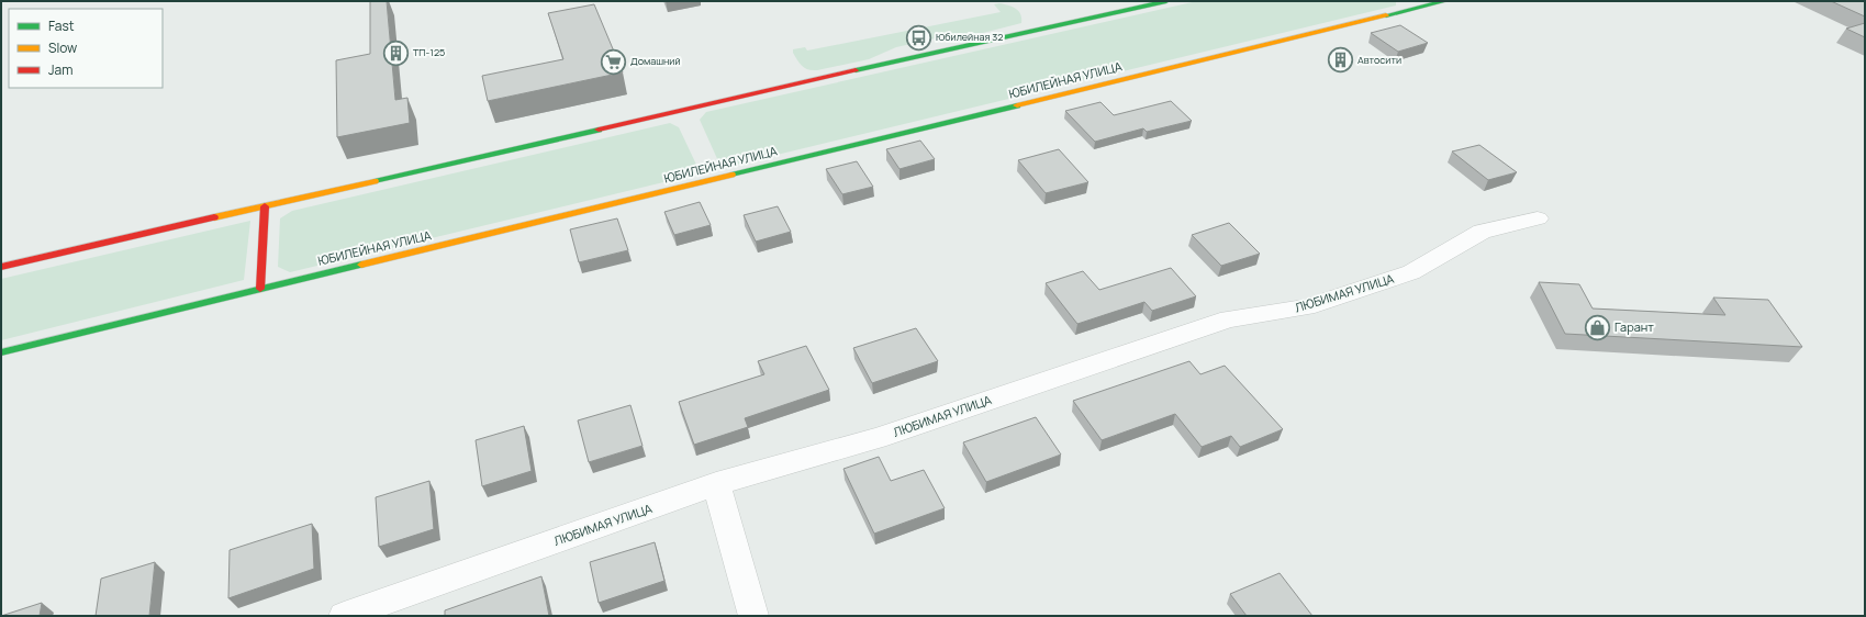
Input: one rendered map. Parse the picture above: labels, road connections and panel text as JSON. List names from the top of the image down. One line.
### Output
{"streets":{"main road":["ЮБИЛЕЙНАЯ УЛИЦА"],"street":["ЛЮБИМАЯ УЛИЦА"]},"places":{"bus stop":["Юбилейная 32"],"building":["ТП-125","Автосити"],"supermarket":["Домашний"],"shop":["Гарант"]},"legend":["Fast","Slow","Jam"]}
